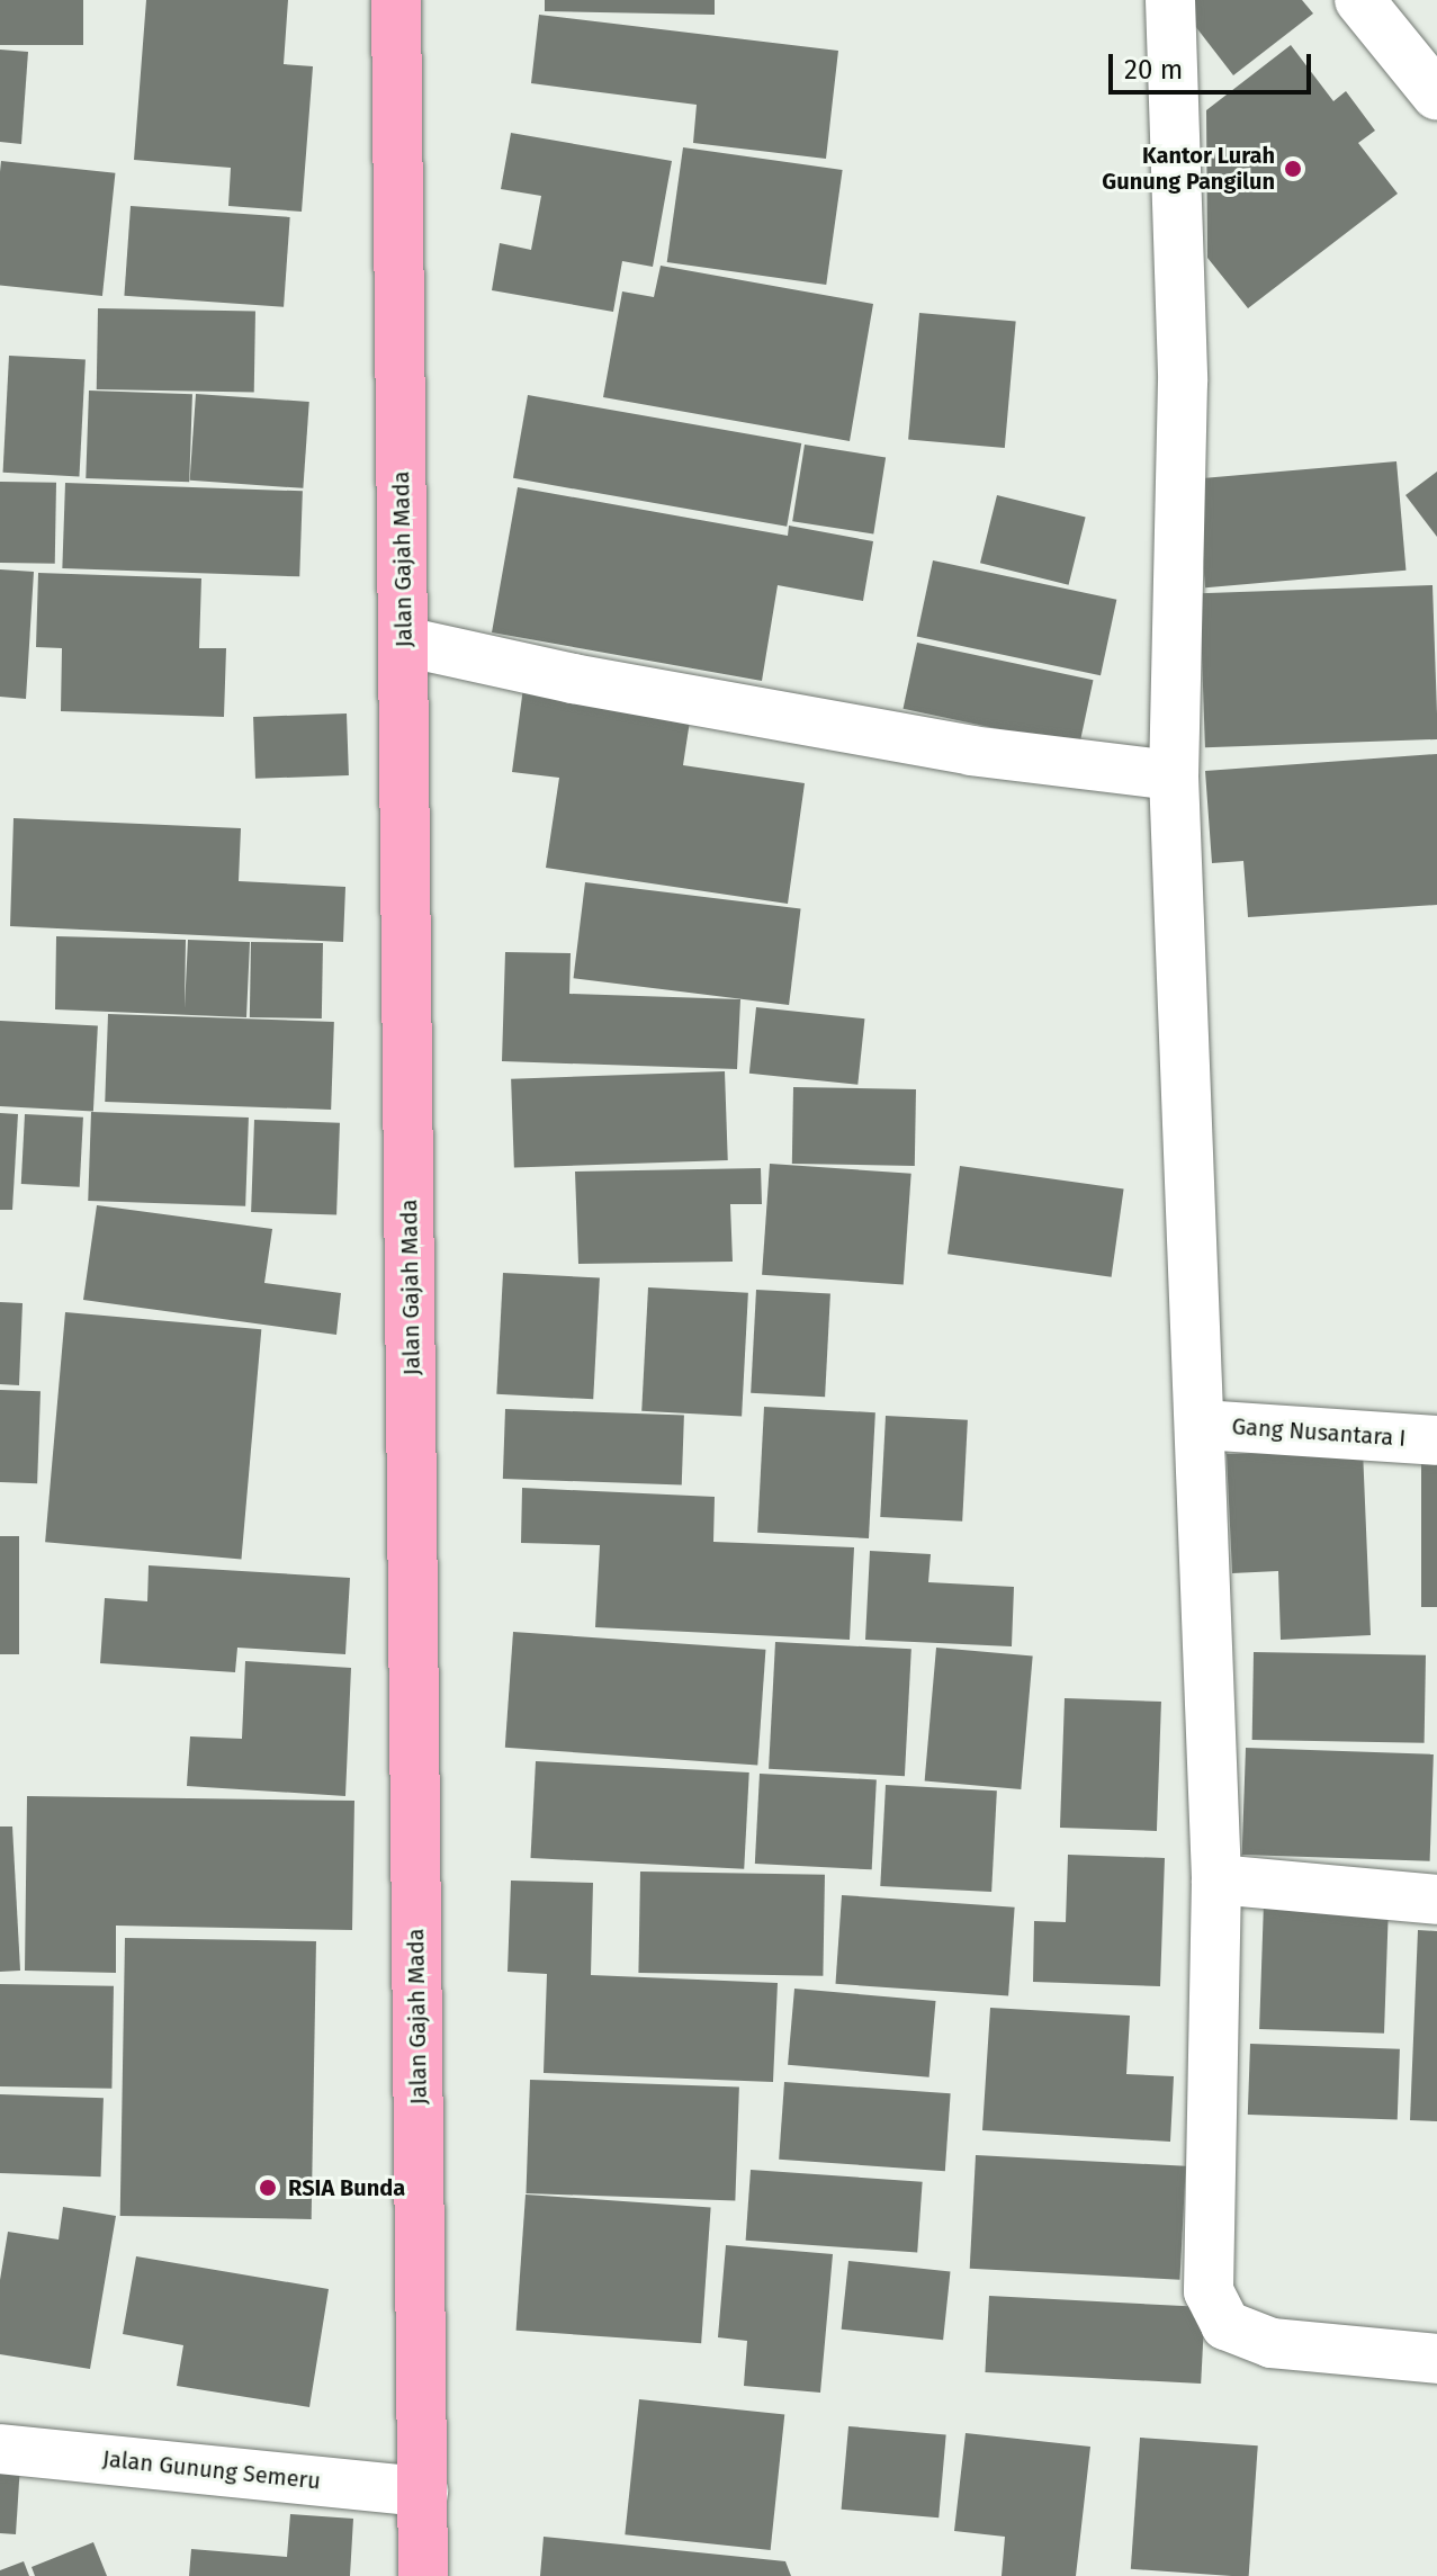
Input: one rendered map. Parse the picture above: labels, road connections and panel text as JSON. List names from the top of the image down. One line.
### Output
{"streets":{"main road":["Jalan Gajah Mada"],"street":["Gang Nusantara I","Jalan Gunung Semeru"]},"crossings":[["Jalan Gajah Mada","Jalan Gunung Semeru"]],"places":["Kantor Lurah Gunung Pangilun","RSIA Bunda"],"scale_bar":"20 m"}
